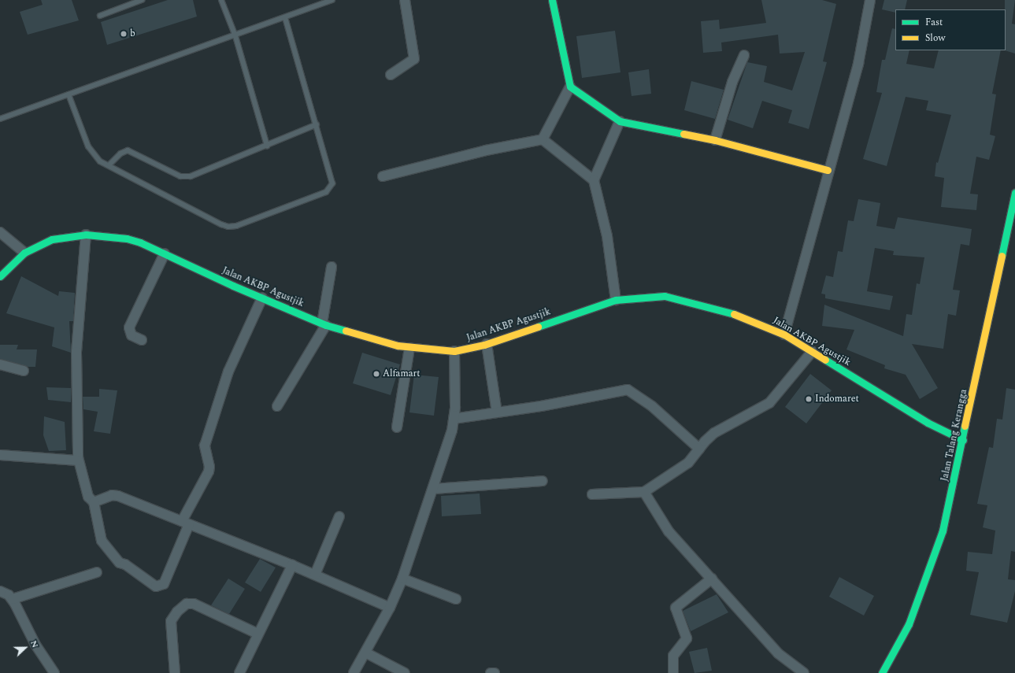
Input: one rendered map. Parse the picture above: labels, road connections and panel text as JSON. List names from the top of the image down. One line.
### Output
{"streets":{"street":["Jalan AKBP Agustjik","Jalan Talang Kerangga"]},"crossings":[["Jalan AKBP Agustjik","Jalan Talang Kerangga"]],"places":["b","Alfamart","Indomaret"],"legend":["Fast","Slow"],"north":"right"}
